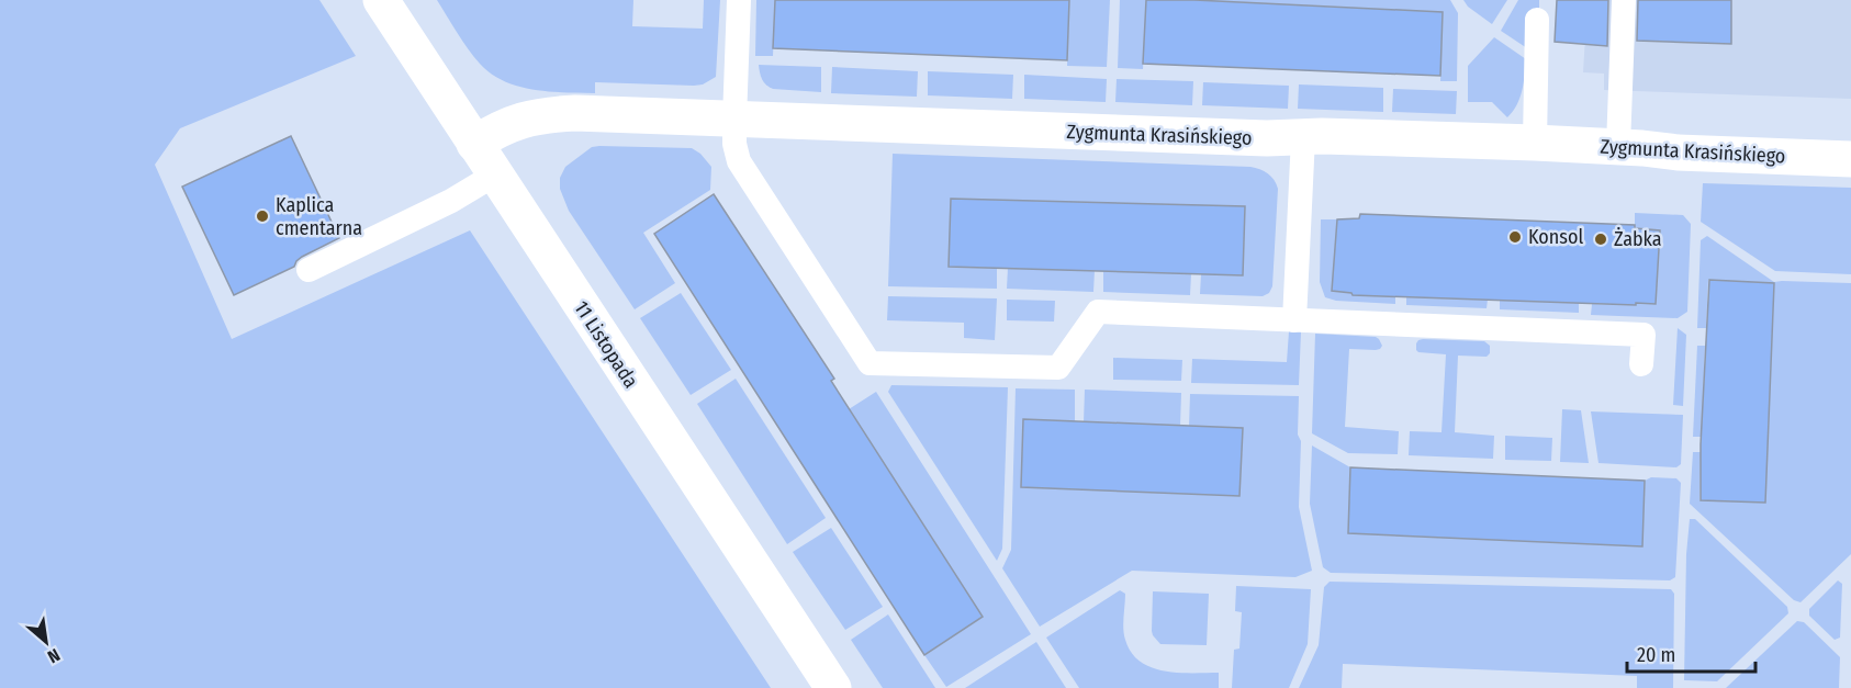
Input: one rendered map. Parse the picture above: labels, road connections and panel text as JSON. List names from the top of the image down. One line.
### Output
{"streets":{"street":["Zygmunta Krasińskiego","11 Listopada"]},"crossings":[["Zygmunta Krasińskiego","11 Listopada"]],"places":["Kaplica cmentarna","Konsol","Żabka"],"scale_bar":"20 m","north":"bottom right"}
